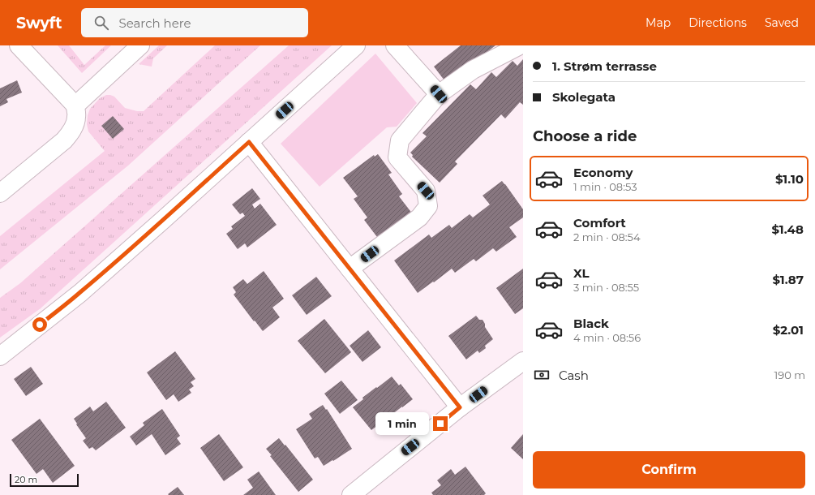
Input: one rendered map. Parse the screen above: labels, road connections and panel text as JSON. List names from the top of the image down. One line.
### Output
{"scale_bar":"20 m","page":{"header":"Swyft","search":"Search here","nav":["Map","Directions","Saved"],"banner":["1. Strøm terrasse","Skolegata"],"heading":"Choose a ride","list":[{"name":"Economy","note":"1 min · 08:53","value":"$1.10"},{"name":"Comfort","note":"2 min · 08:54","value":"$1.48"},{"name":"XL","note":"3 min · 08:55","value":"$1.87"},{"name":"Black","note":"4 min · 08:56","value":"$2.01"}],"pay":["Cash","190 m"],"bubble":"1 min","buttons":"Confirm","scale":"20 m"}}
